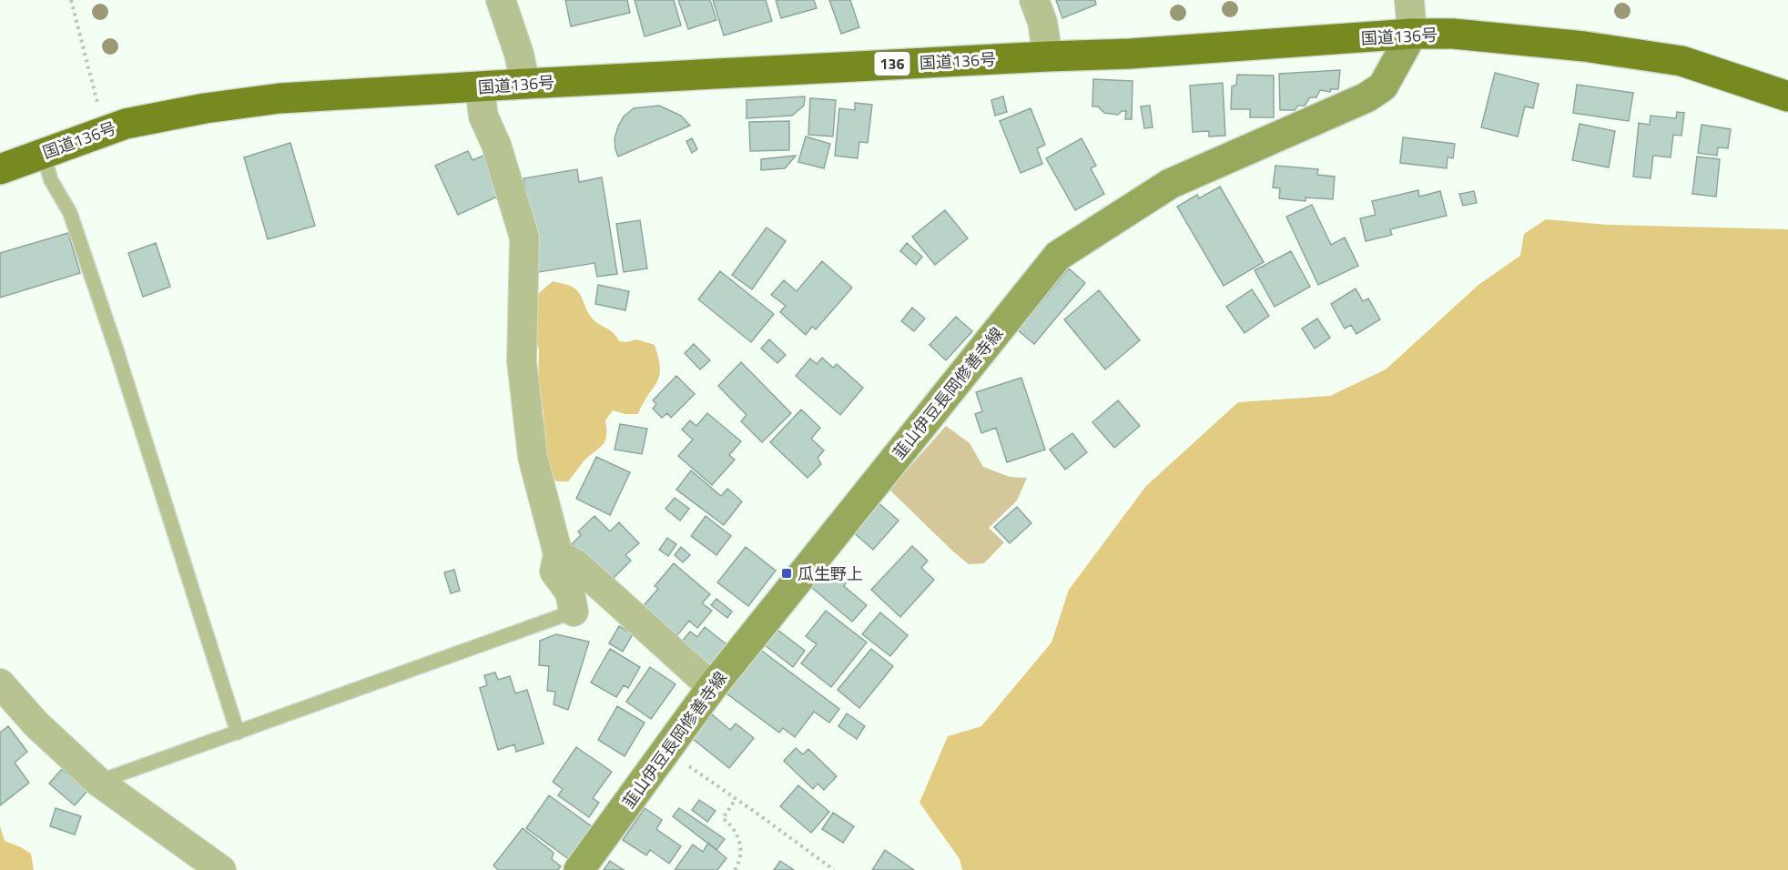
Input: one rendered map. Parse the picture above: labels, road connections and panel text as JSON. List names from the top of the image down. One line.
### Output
{"streets":{"highway":["国道136号","136"],"main road":["韮山伊豆長岡修善寺線"]},"crossings":[["国道136号","韮山伊豆長岡修善寺線"]],"places":{"transit":["瓜生野上"]}}
